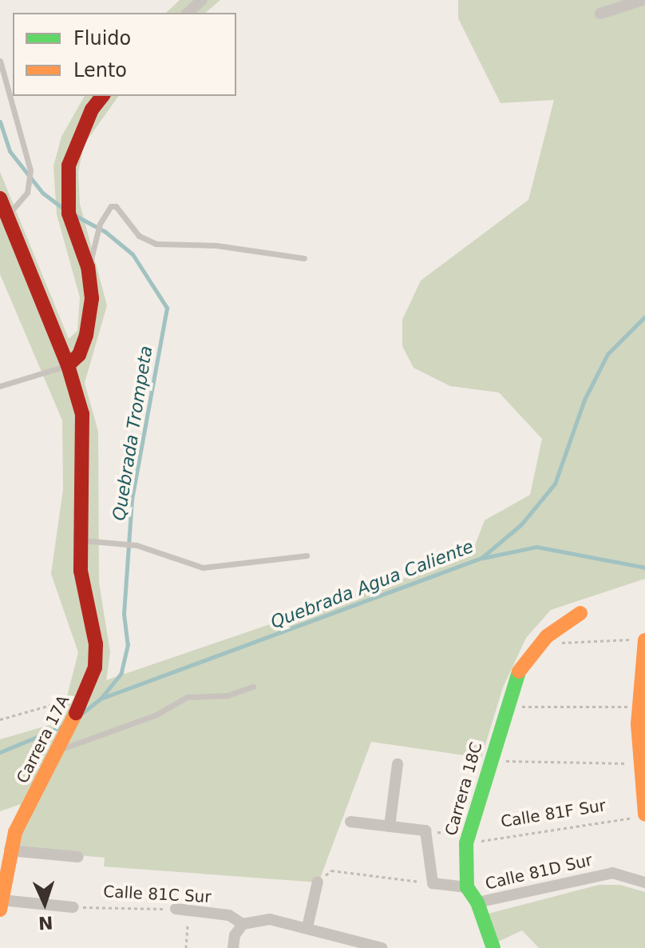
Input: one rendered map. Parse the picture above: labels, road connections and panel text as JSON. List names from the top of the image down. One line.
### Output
{"streets":{"street":["Carrera 17A","Carrera 18C","Calle 81D Sur","Calle 81C Sur"],"path":["Calle 81F Sur"]},"crossings":[["Carrera 18C","Calle 81F Sur"]],"water":["Quebrada Trompeta","Quebrada Agua Caliente"],"legend":["Fluido","Lento"],"north":"bottom"}
